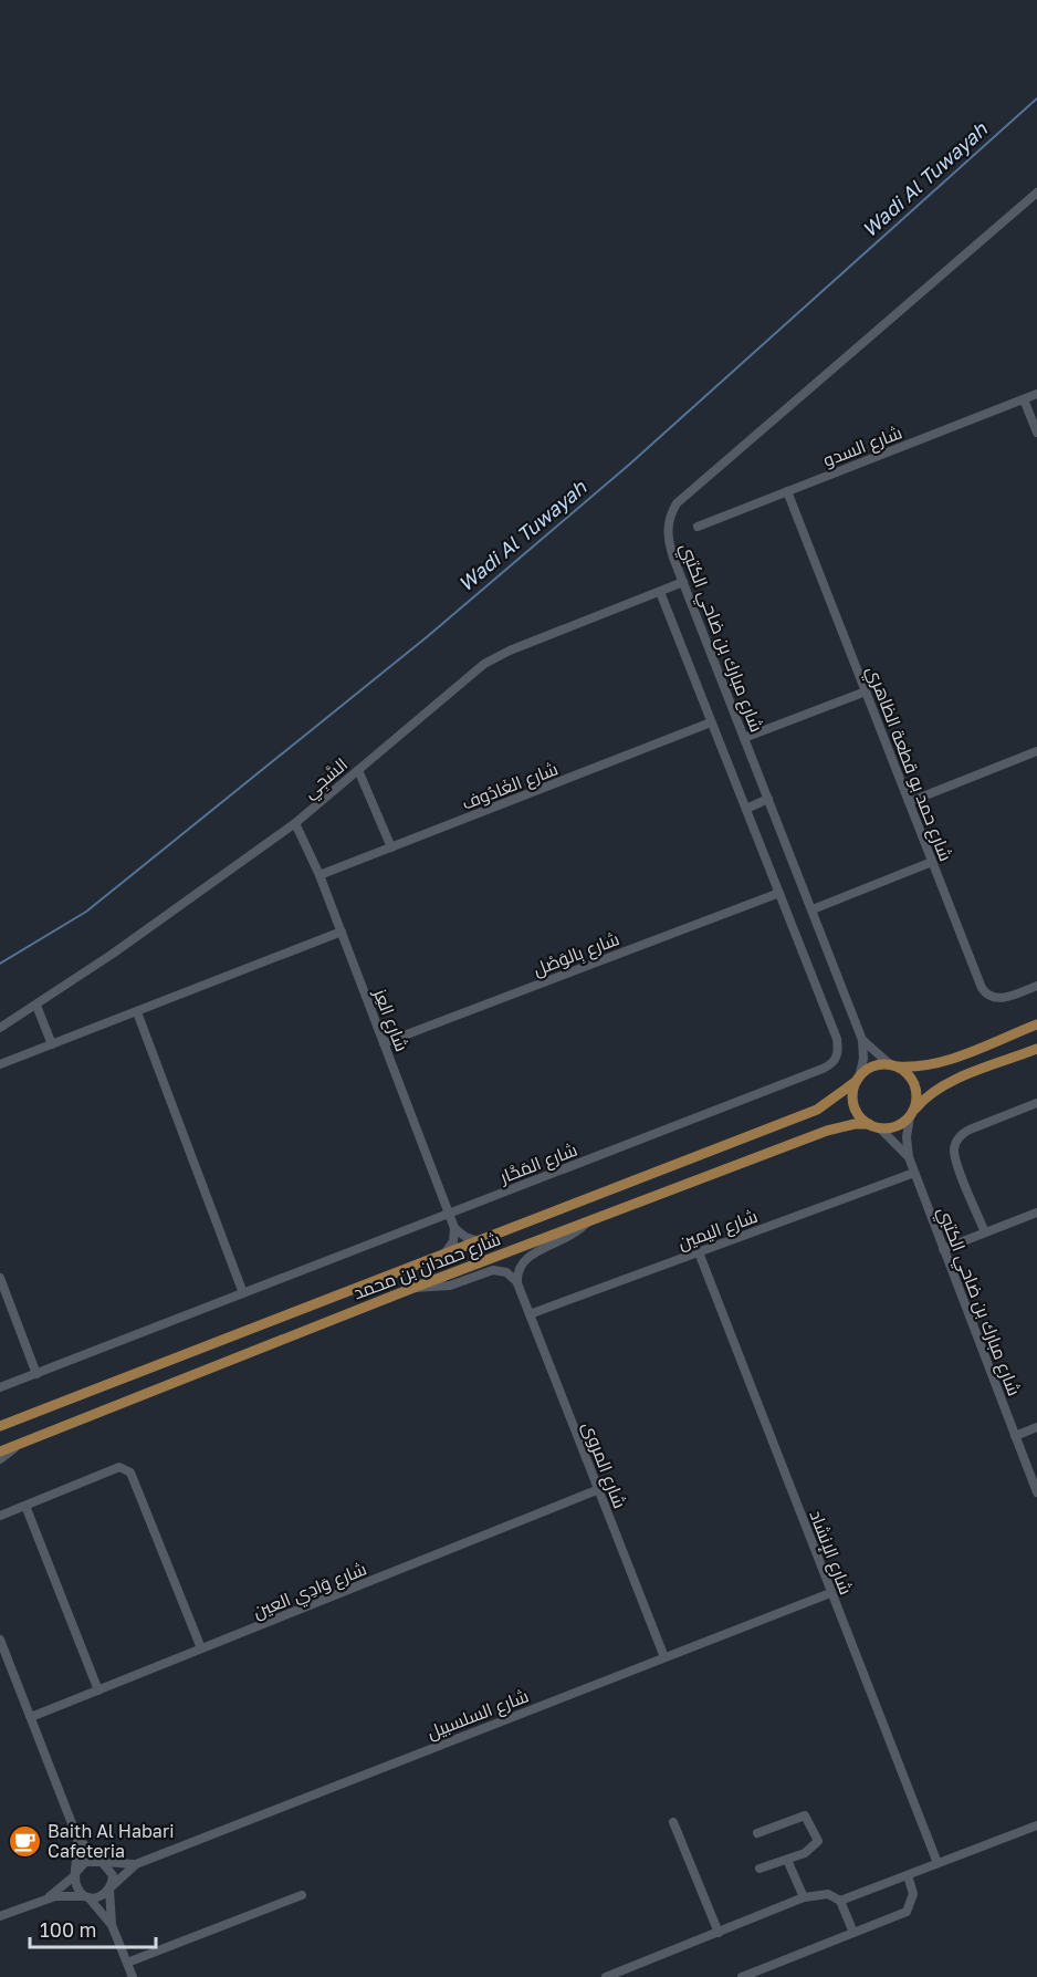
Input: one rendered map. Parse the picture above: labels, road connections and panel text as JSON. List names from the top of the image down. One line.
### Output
{"streets":{"main road":["شارع حمدان بن محمد"],"street":["شارع السدو","شارع مبارك بن ضاحي الكتبي","شارع حمد بو قطعة الظاهري","السَّجِي","شارع الغَادُوف","شارع بِالوَصْل","شارع العِز","شارع المَحَّار","شارع اليمين","شارع المروى","شارع الإنشاد","شارع وَادِي العين","شارع السلسبيل"]},"crossings":[["شارع السدو","شارع حمد بو قطعة الظاهري"],["شارع مبارك بن ضاحي الكتبي","السَّجِي"],["شارع مبارك بن ضاحي الكتبي","شارع اليمين"],["شارع مبارك بن ضاحي الكتبي","شارع حمدان بن محمد"],["السَّجِي","شارع العِز"],["السَّجِي","شارع المَحَّار"],["شارع الغَادُوف","شارع العِز"],["شارع الغَادُوف","شارع المَحَّار"],["شارع بِالوَصْل","شارع العِز"],["شارع بِالوَصْل","شارع المَحَّار"],["شارع العِز","شارع المَحَّار"],["شارع اليمين","شارع المروى"],["شارع اليمين","شارع الإنشاد"],["شارع المروى","شارع وَادِي العين"],["شارع المروى","شارع السلسبيل"],["شارع الإنشاد","شارع السلسبيل"]],"water":["Wadi Al Tuwayah"],"places":{"cafe":["Baith Al Habari Cafeteria"]},"scale_bar":"100 m"}
